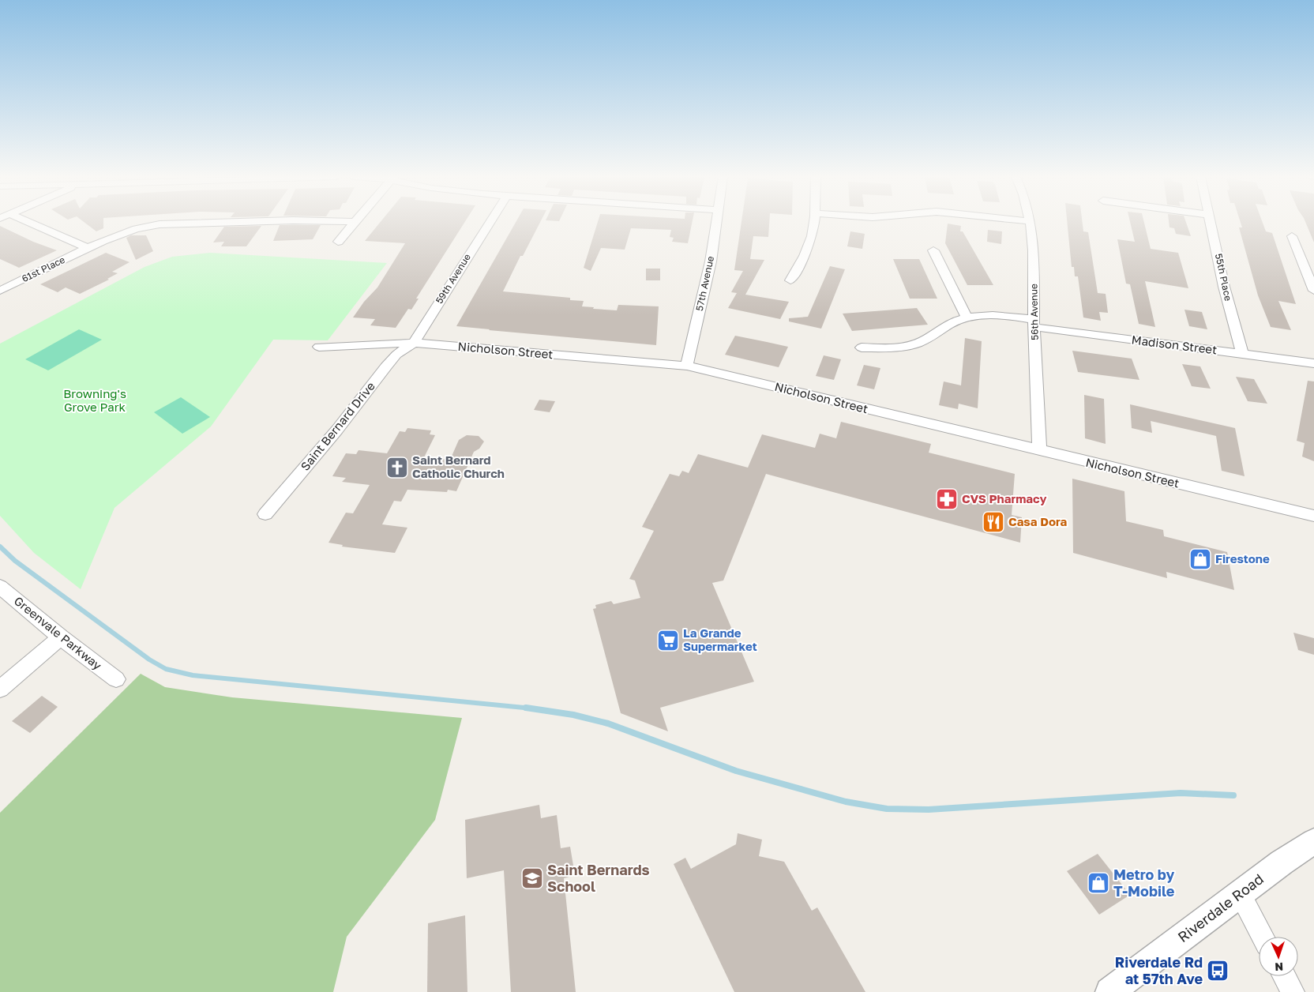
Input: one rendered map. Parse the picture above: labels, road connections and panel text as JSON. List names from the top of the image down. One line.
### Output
{"streets":{"street":["61st Place","55th Place","59th Avenue","57th Avenue","56th Avenue","Madison Street","Nicholson Street","Saint Bernard Drive","Greenvale Parkway","Riverdale Road"]},"crossings":[["55th Place","Madison Street"],["59th Avenue","Nicholson Street"],["59th Avenue","Saint Bernard Drive"],["57th Avenue","Nicholson Street"],["56th Avenue","Madison Street"],["56th Avenue","Nicholson Street"],["Nicholson Street","Saint Bernard Drive"]],"parks":["Browning's Grove Park"],"places":{"church":["Saint Bernard Catholic Church"],"pharmacy":["CVS Pharmacy"],"restaurant":["Casa Dora"],"shop":["Firestone","Metro by T-Mobile"],"supermarket":["La Grande Supermarket"],"school or university":["Saint Bernards School"],"bus stop":["Riverdale Rd at 57th Ave"]},"north":"bottom"}
